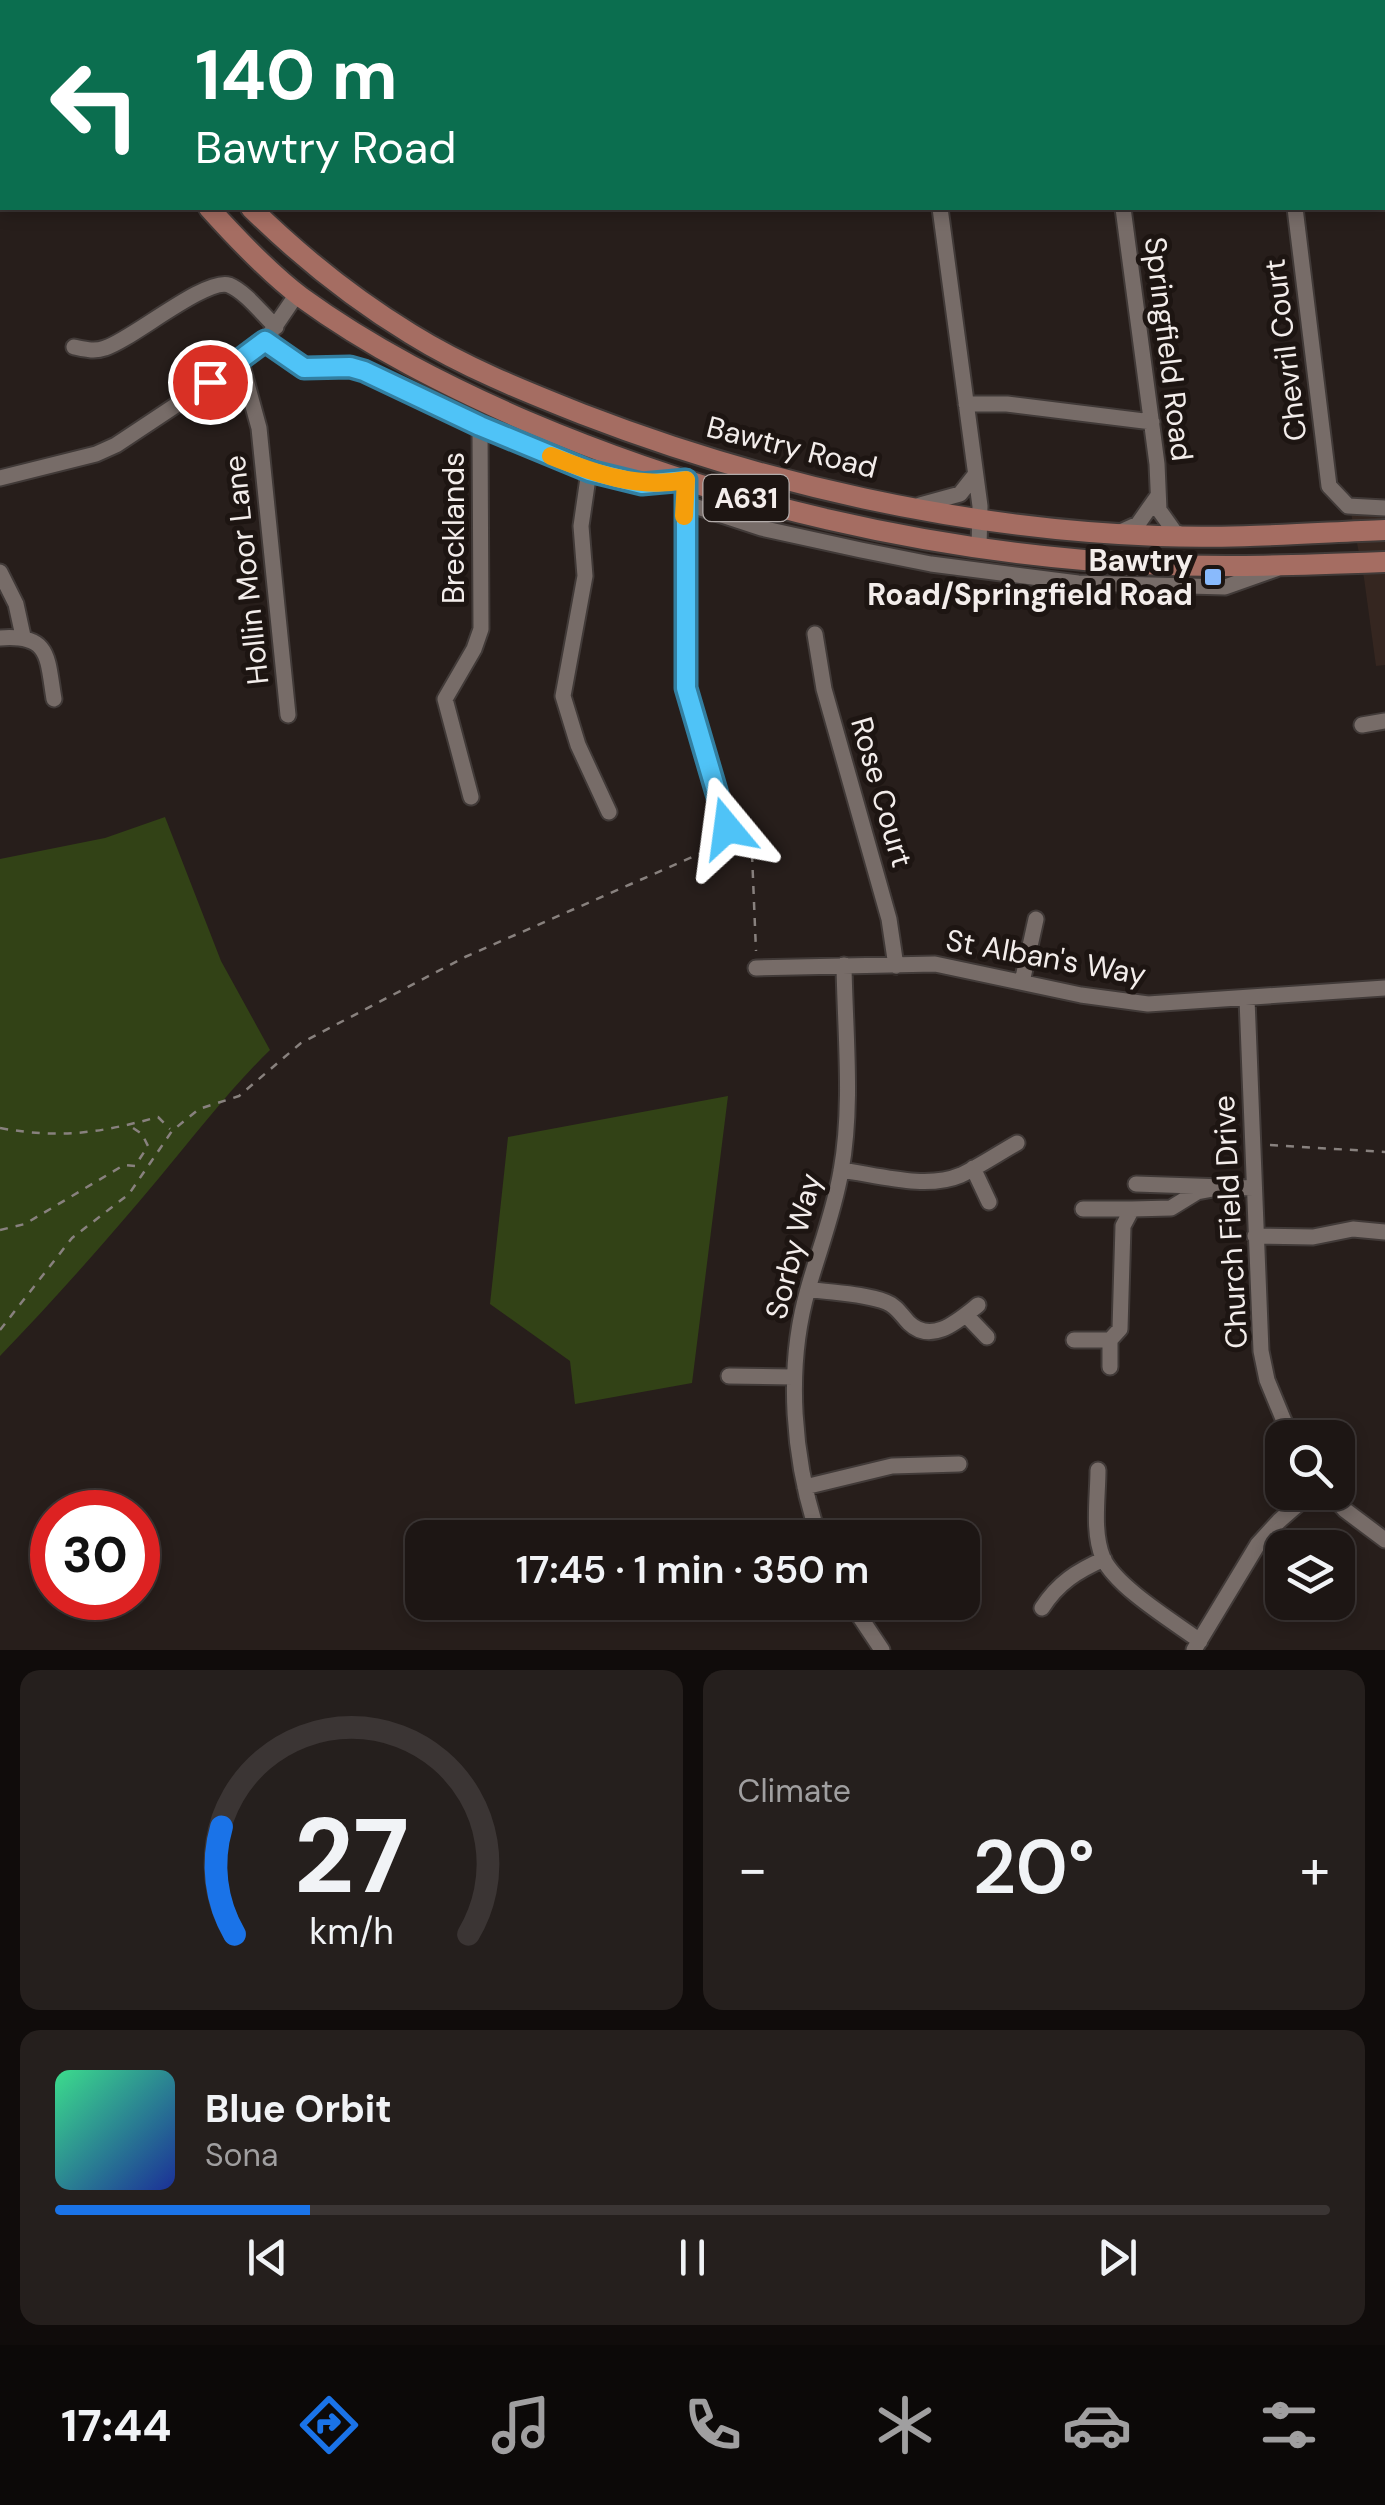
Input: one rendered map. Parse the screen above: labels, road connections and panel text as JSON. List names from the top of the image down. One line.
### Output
{"streets":{"main road":["Bawtry Road","A631"],"street":["Springfield Road","Chevril Court","Brecklands","Hollin Moor Lane","Rose Court","St Alban's Way","Church Field Drive","Sorby Way"]},"crossings":[["Springfield Road","Bawtry Road"],["Bawtry Road","Brecklands"],["Rose Court","St Alban's Way"],["St Alban's Way","Church Field Drive"],["St Alban's Way","Sorby Way"]],"places":{"transit":["Bawtry Road/Springfield Road"]},"page":{"turn":["140 m","Bawtry Road"],"limit":"30","trip":"17:45 · 1 min · 350 m","tile":"Climate","heat":["−","20°","+"],"song":["Blue Orbit","Sona"],"tabs":"17:44","gauge":["27","km/h"]}}
